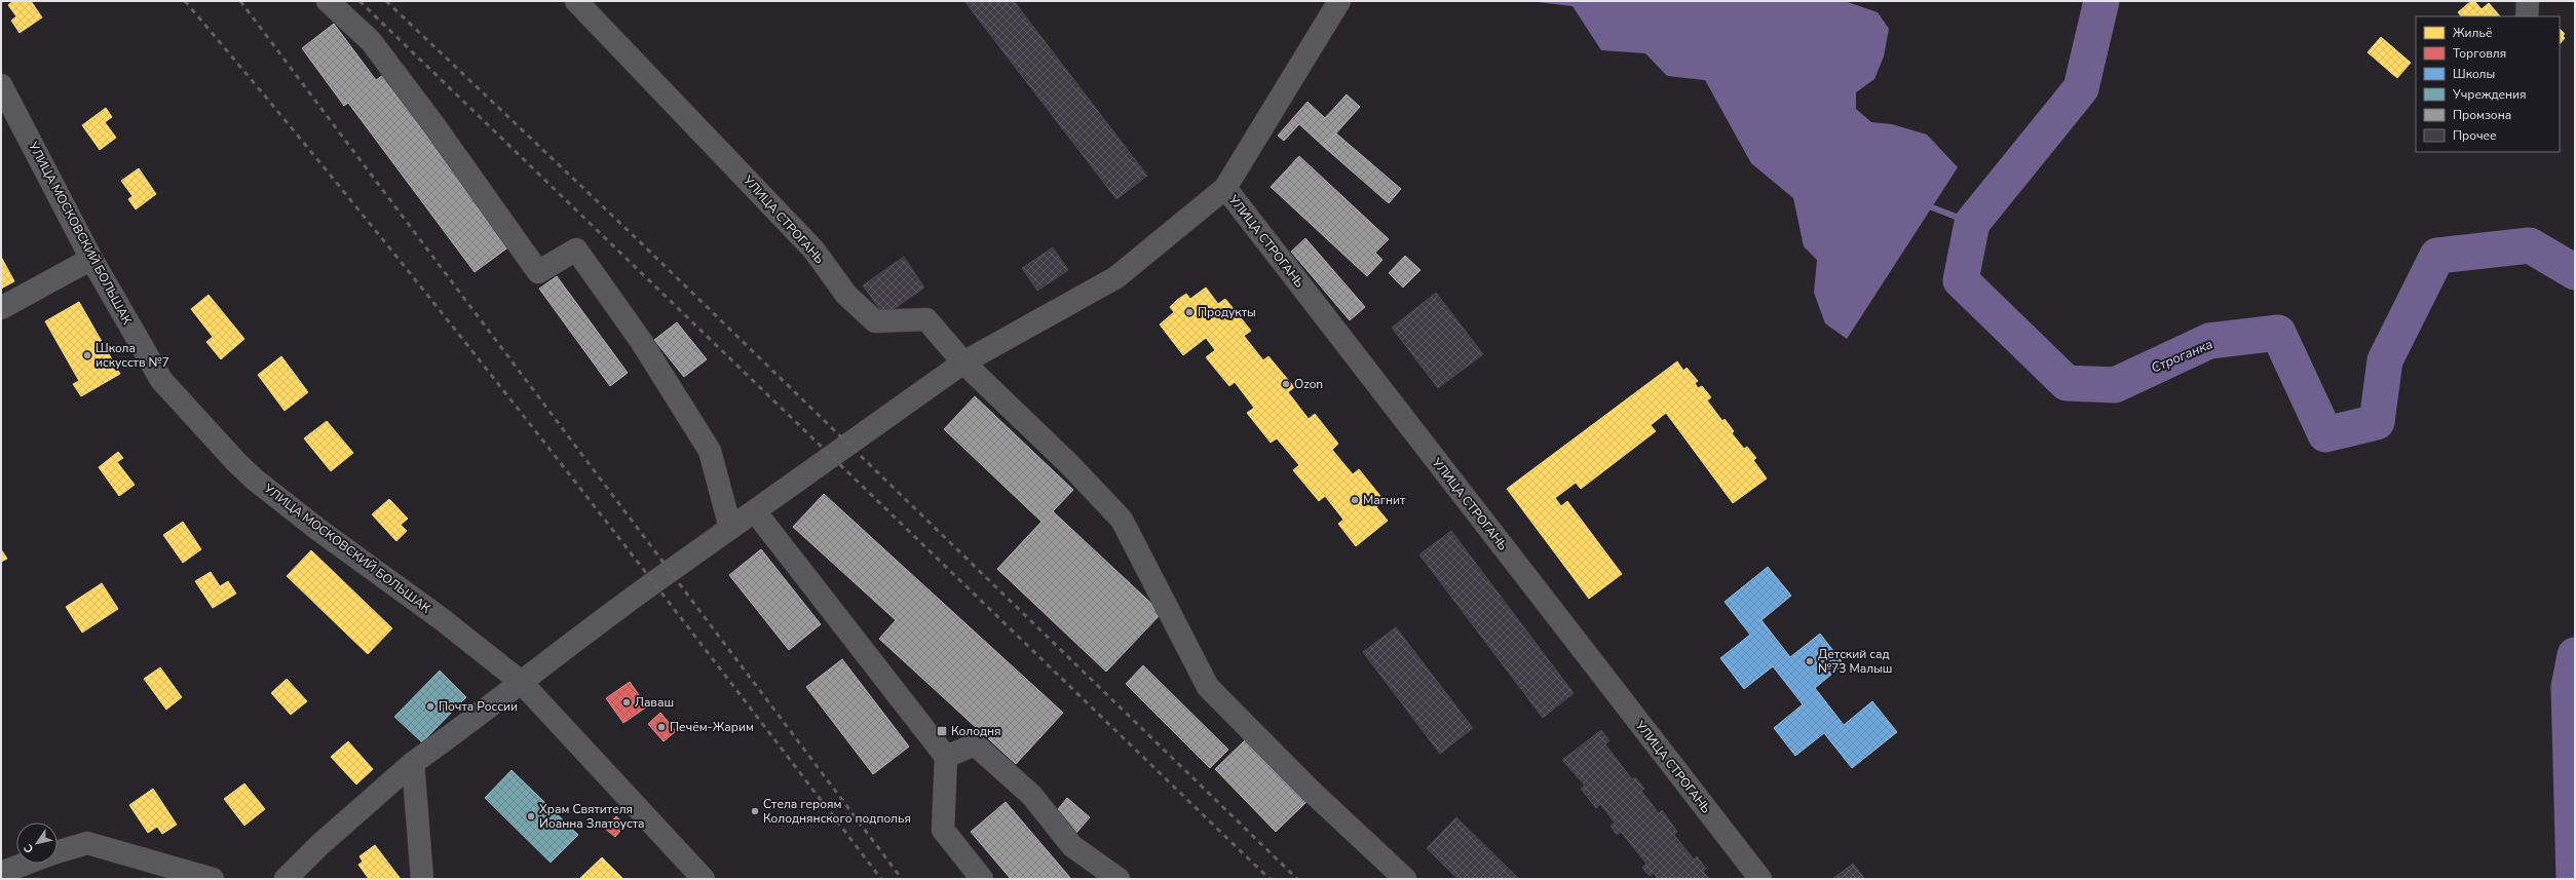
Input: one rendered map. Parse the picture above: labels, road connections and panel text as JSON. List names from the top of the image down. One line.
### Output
{"streets":{"street":["УЛИЦА СТРОГАНЬ","УЛИЦА МОСКОВСКИЙ БОЛЬШАК"]},"water":["Строганка"],"places":{"other":["Продукты","Школа искусств №7","Ozon","Магнит","Детский сад №73 Малыш","Лаваш","Почта России","Печём-Жарим","Стела героям Колоднянского подполья","Храм Святителя Иоанна Златоуста"],"transit":["Колодня"]},"legend":["Жильё","Торговля","Школы","Учреждения","Промзона","Прочее"],"north":"bottom left"}
